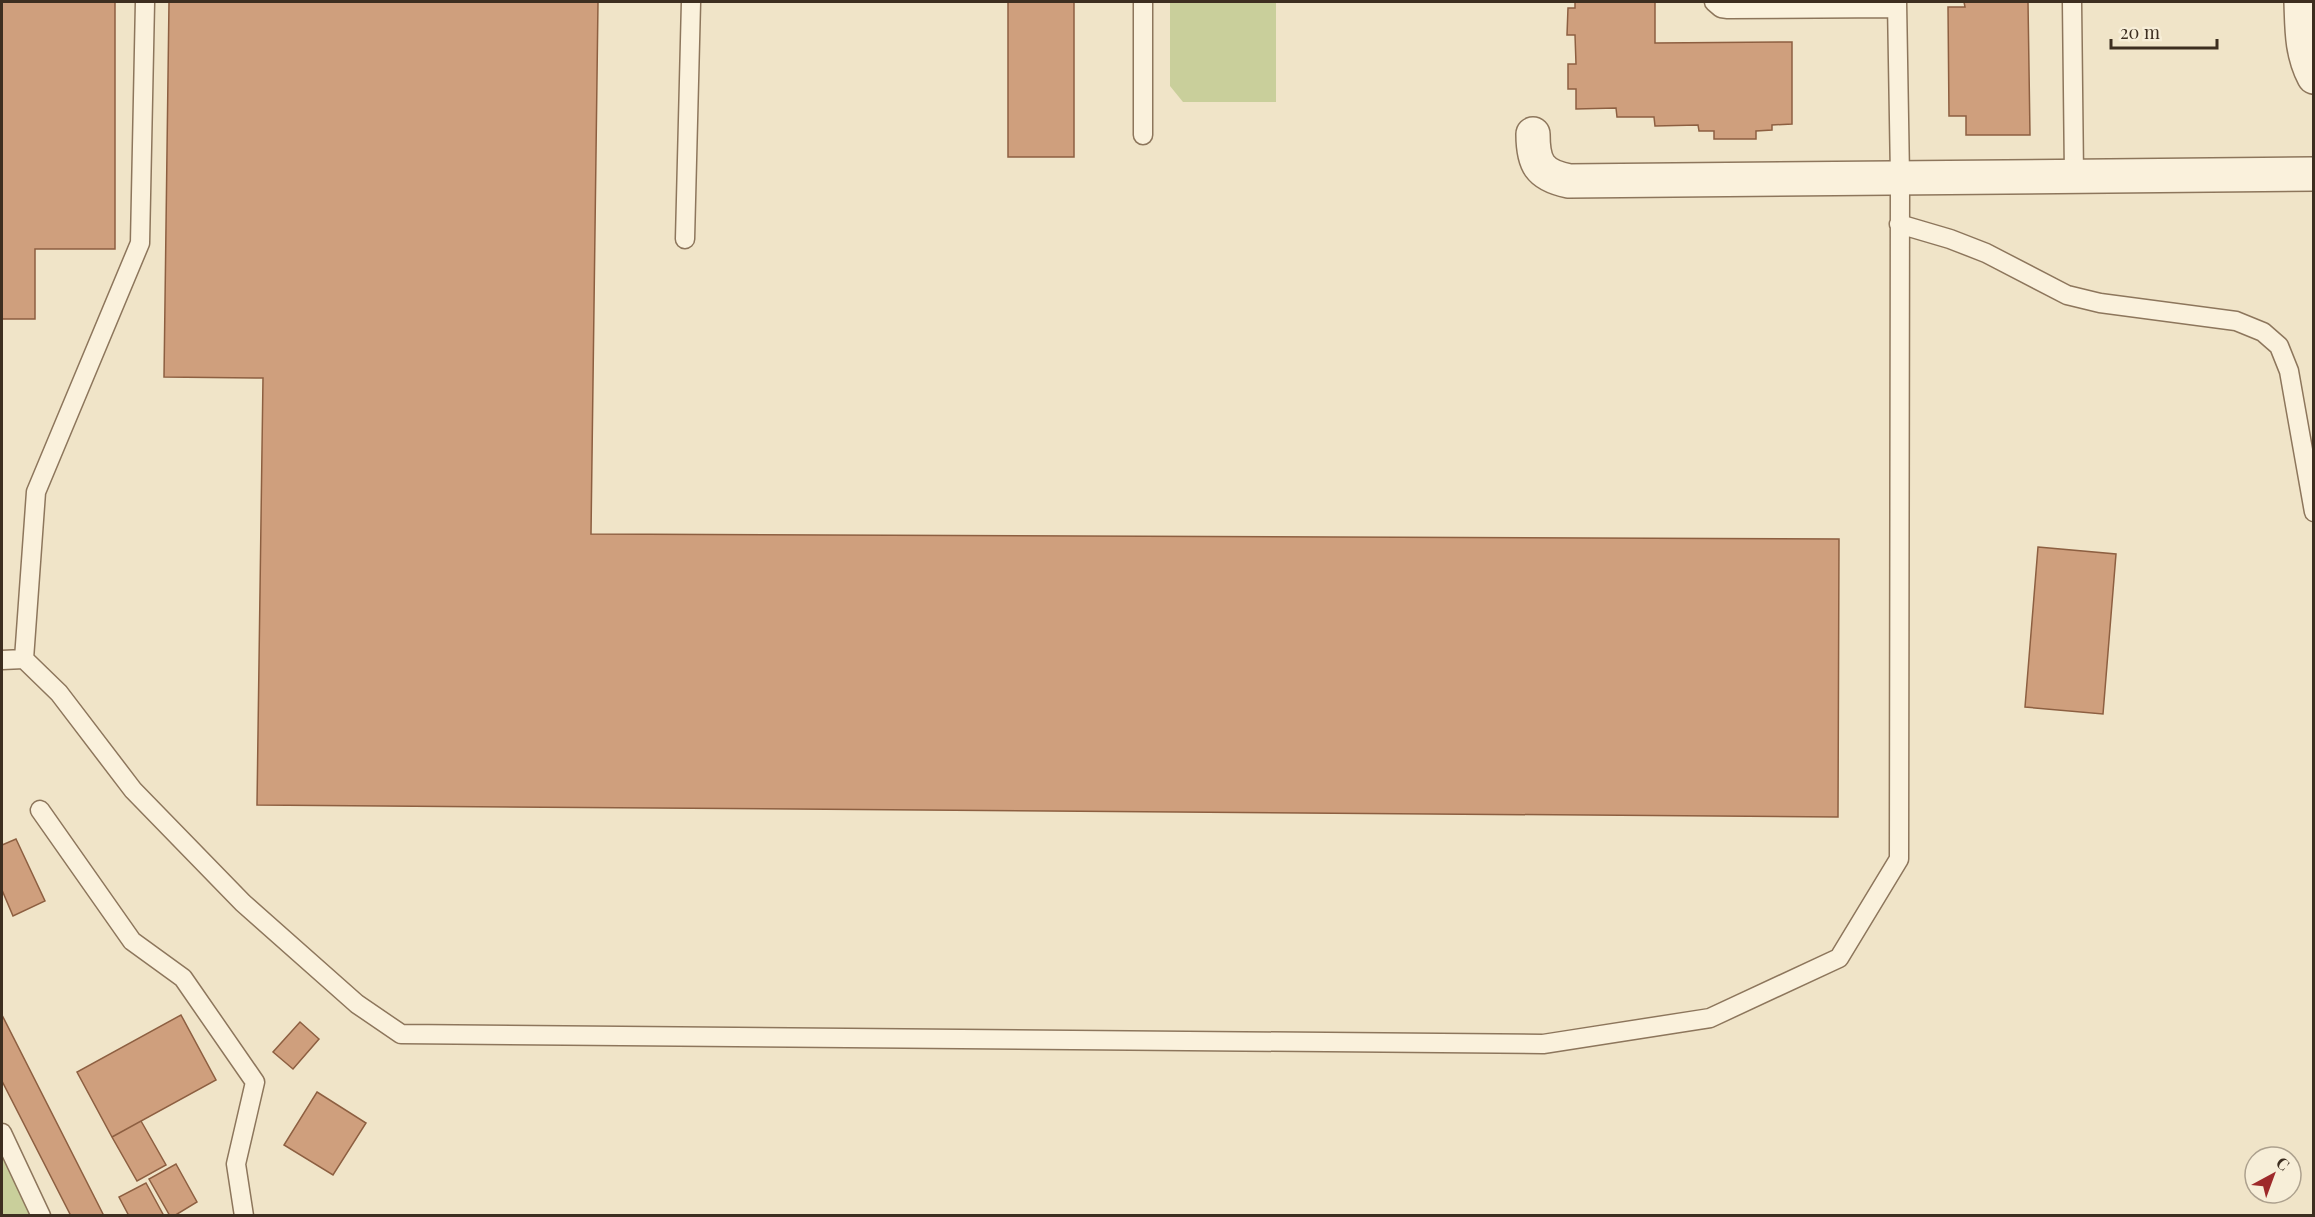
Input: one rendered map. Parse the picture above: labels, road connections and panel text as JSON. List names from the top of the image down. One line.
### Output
{"scale_bar":"20 m","north":"top right"}
